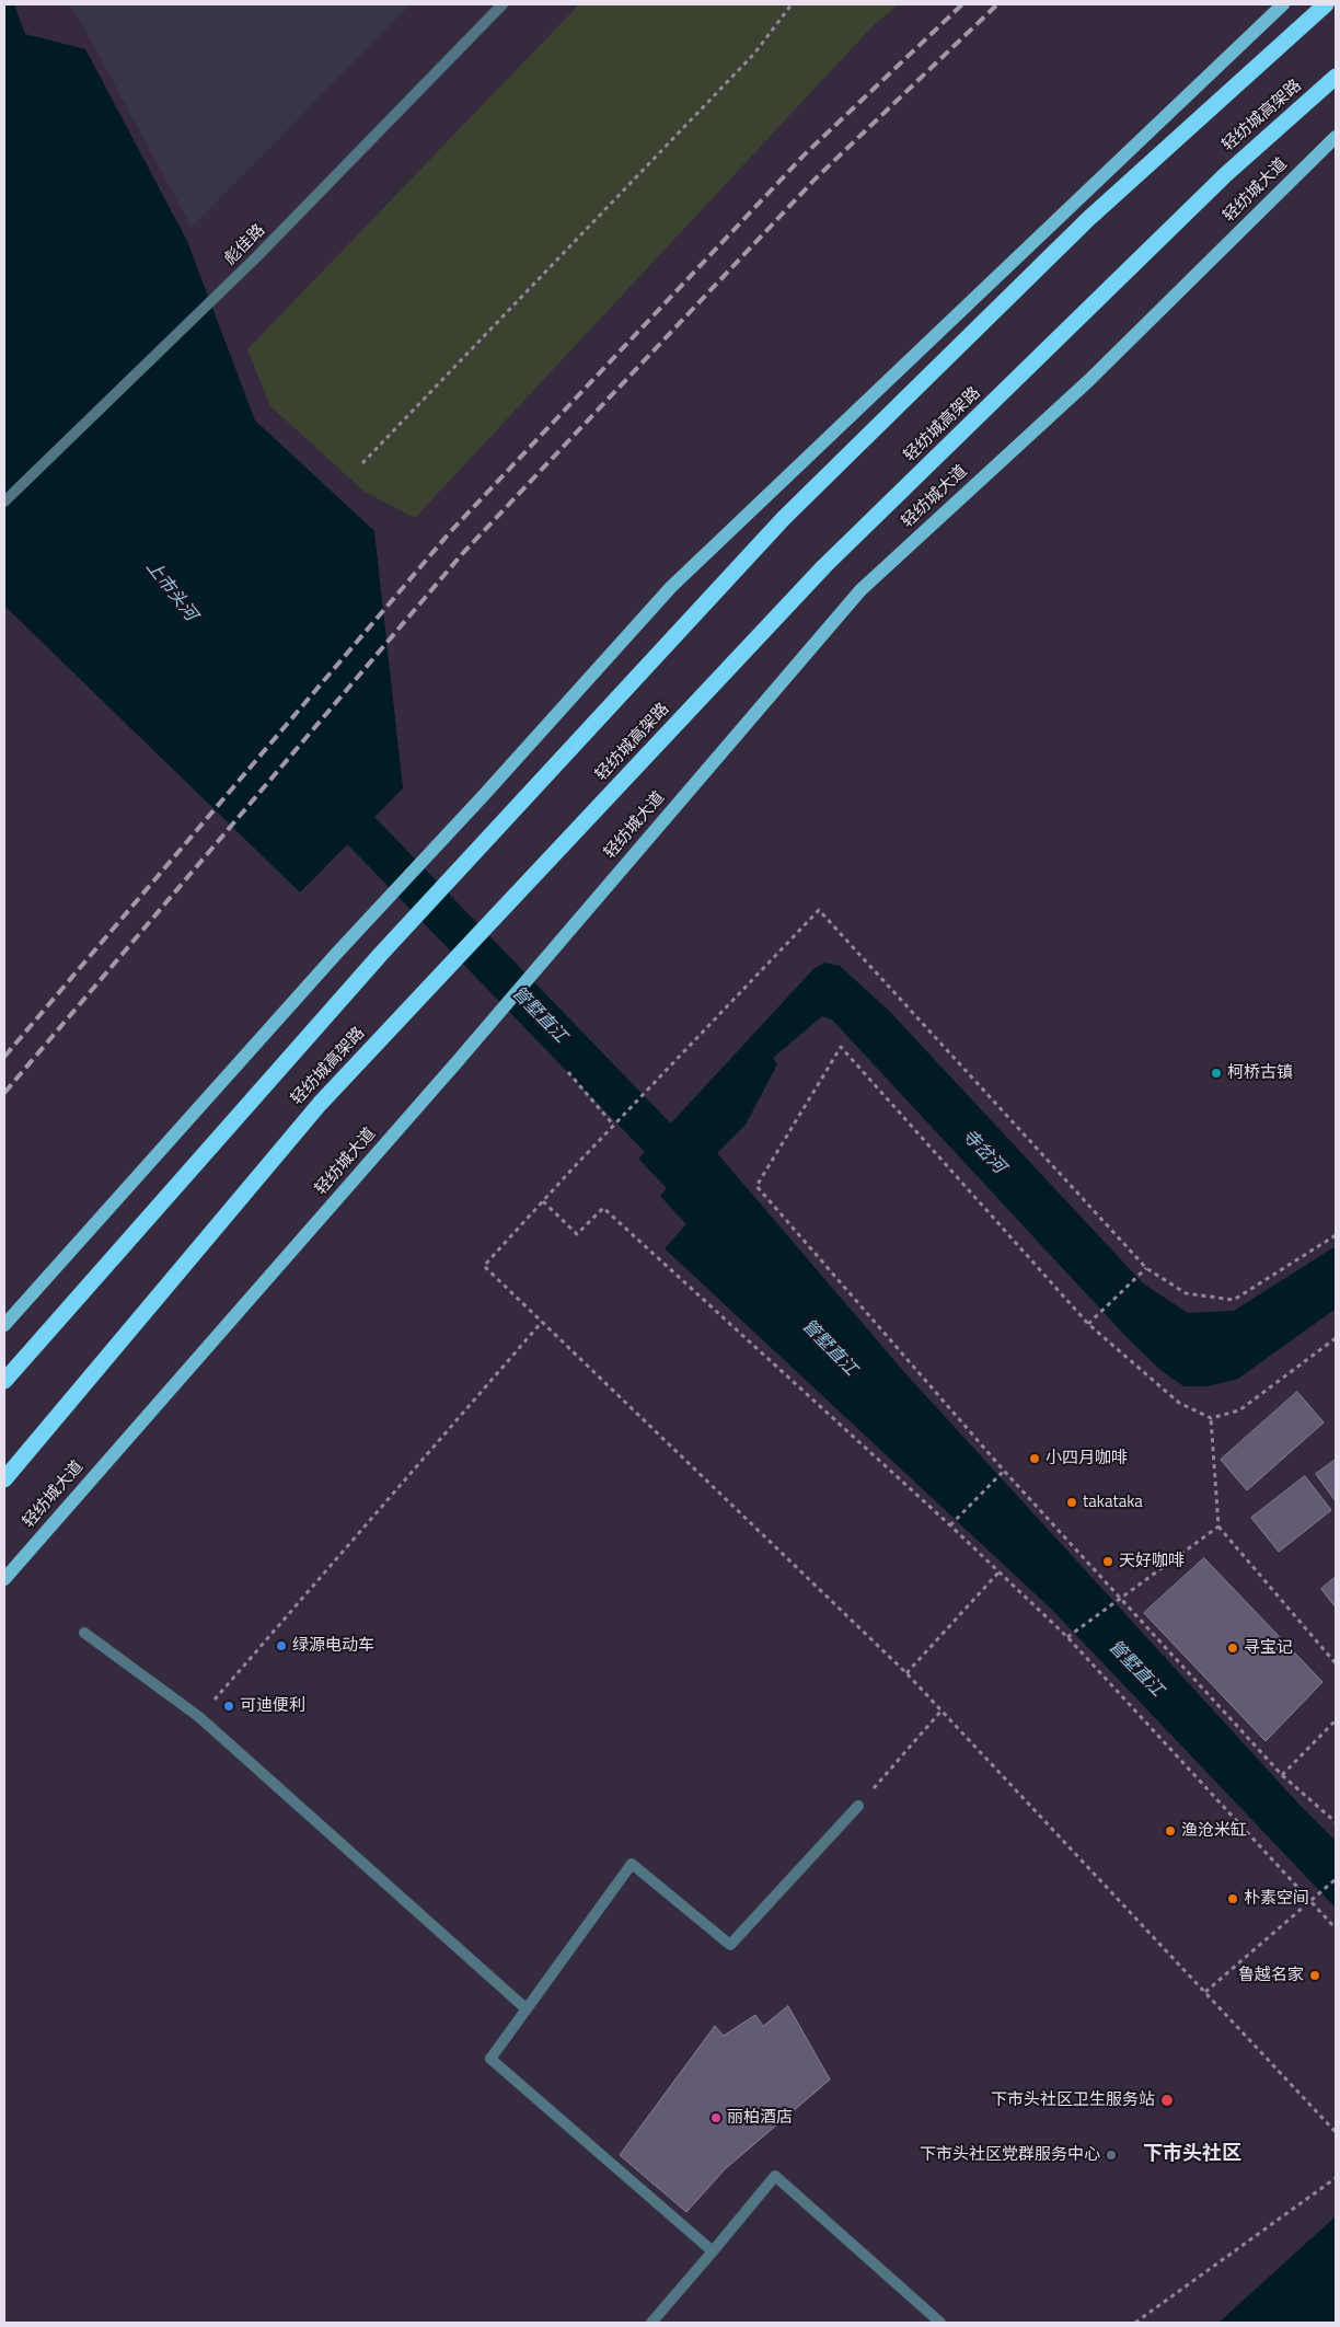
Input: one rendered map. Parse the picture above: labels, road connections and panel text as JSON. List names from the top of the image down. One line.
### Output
{"streets":{"highway":["轻纺城高架路"],"main road":["轻纺城大道"],"street":["彪佳路"]},"districts":["下市头社区"],"water":["上市头河","管墅直江","寺岔河"],"places":["柯桥古镇","小四月咖啡","takataka","天好咖啡","绿源电动车","寻宝记","可迪便利","渔沧米缸","朴素空间","鲁越名家","下市头社区卫生服务站","丽柏酒店","下市头社区党群服务中心"]}
